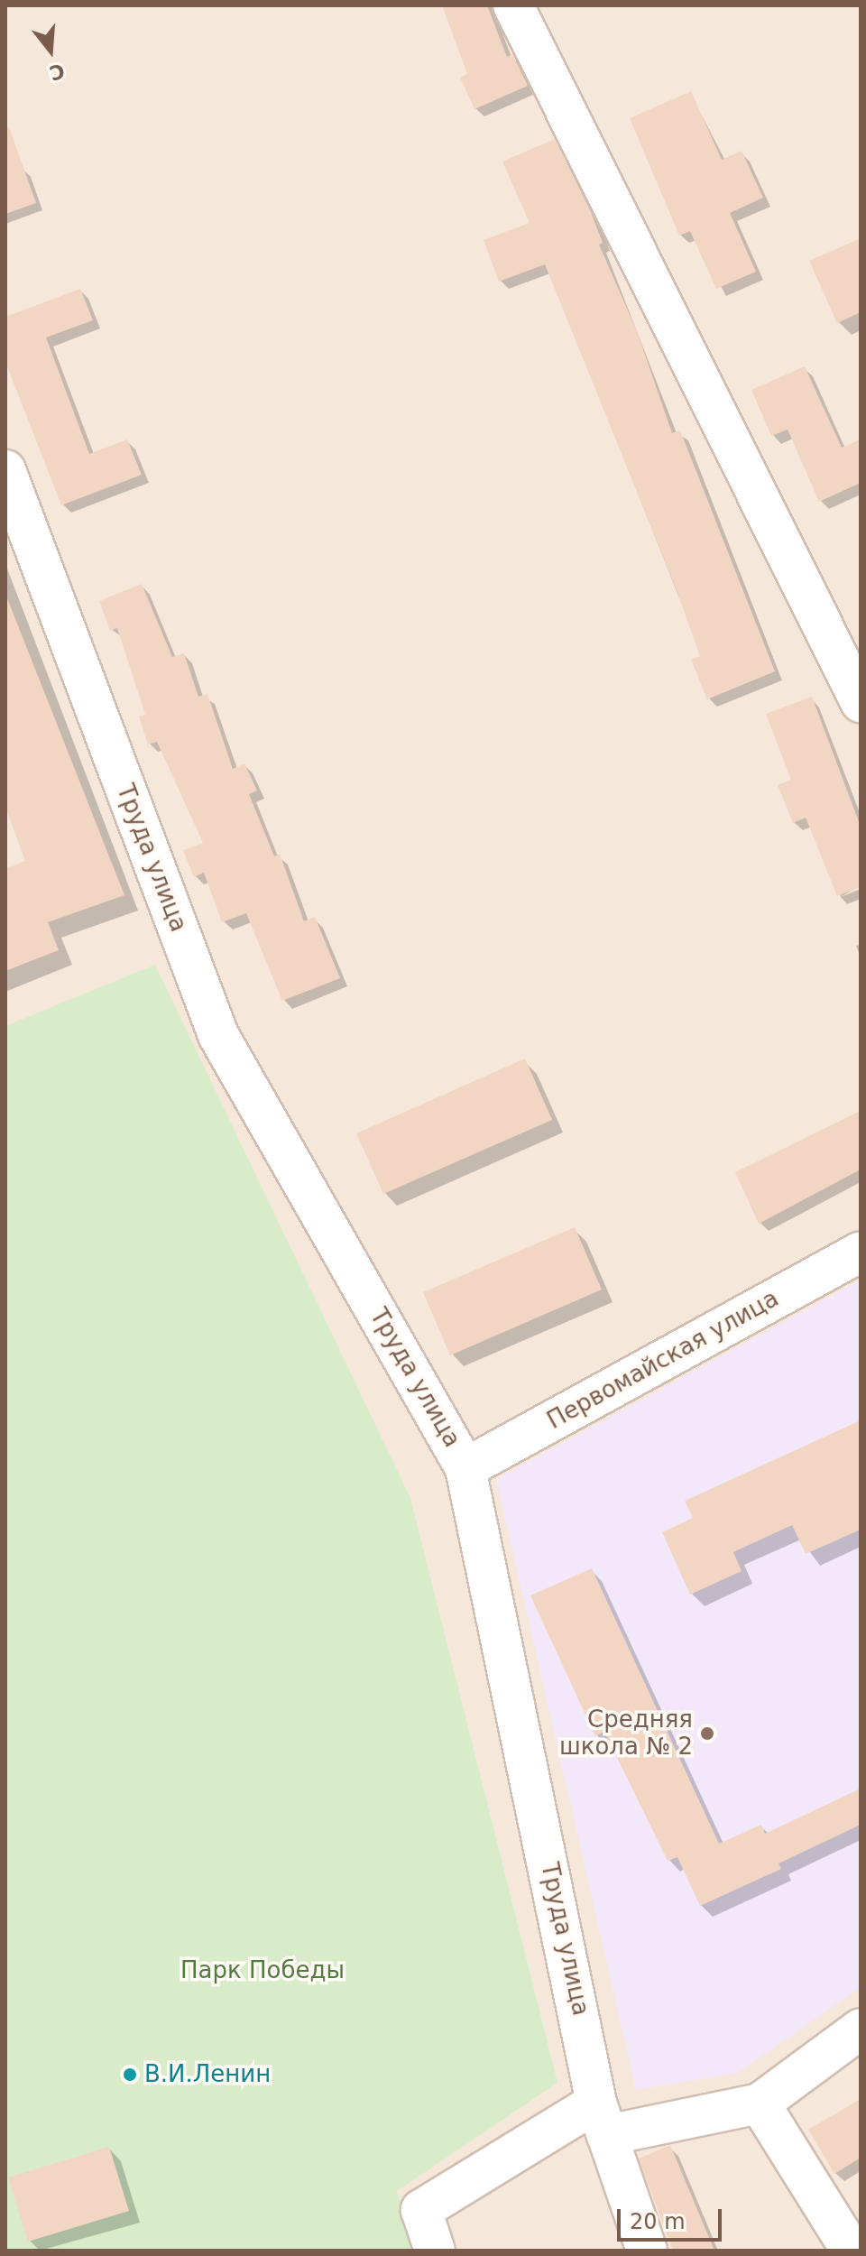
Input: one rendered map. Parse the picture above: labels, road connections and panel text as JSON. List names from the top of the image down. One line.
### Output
{"streets":{"street":["Труда улица","Первомайская улица"]},"crossings":[["Труда улица","Первомайская улица"]],"parks":["Парк Победы"],"places":["Средняя школа № 2","В.И.Ленин"],"scale_bar":"20 m","north":"bottom"}
